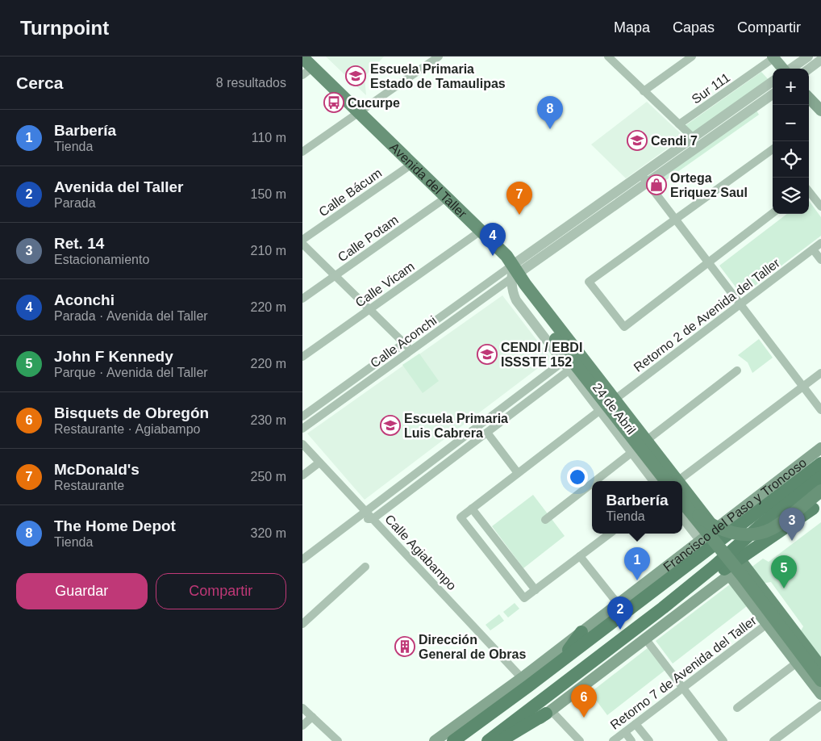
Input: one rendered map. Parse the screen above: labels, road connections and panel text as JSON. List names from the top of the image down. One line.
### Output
{"streets":{"highway":["Francisco del Paso y Troncoso"],"main road":["Avenida del Taller"],"street":["Sur 111","Calle Bácum","Calle Potam","Calle Vicam","Retorno 2 de Avenida del Taller","Calle Aconchi","24 de Abril","Calle Agiabampo","Retorno 7 de Avenida del Taller"]},"crossings":[["Avenida del Taller","Calle Bácum"],["Avenida del Taller","Calle Potam"],["Avenida del Taller","Calle Vicam"],["Avenida del Taller","Retorno 2 de Avenida del Taller"],["Avenida del Taller","Calle Aconchi"],["Avenida del Taller","24 de Abril"],["Avenida del Taller","Francisco del Paso y Troncoso"],["Calle Aconchi","24 de Abril"],["Francisco del Paso y Troncoso","Calle Agiabampo"]],"places":{"school or university":["Escuela Primaria Estado de Tamaulipas","Cendi 7","CENDI / EBDI ISSSTE 152","Escuela Primaria Luis Cabrera"],"bus stop":["Cucurpe"],"shop":["Ortega Eriquez Saul"],"building":["Dirección General de Obras"]},"page":{"header":"Turnpoint","nav":["Mapa","Capas","Compartir"],"heading":["Cerca","8 resultados"],"map_buttons":["+","−"],"pins":["8","7","4","3","1","5","2","6"],"list":[{"mark":"1","name":"Barbería","note":"Tienda","value":"110 m"},{"mark":"2","name":"Avenida del Taller","note":"Parada","value":"150 m"},{"mark":"3","name":"Ret. 14","note":"Estacionamiento","value":"210 m"},{"mark":"4","name":"Aconchi","note":"Parada · Avenida del Taller","value":"220 m"},{"mark":"5","name":"John F Kennedy","note":"Parque · Avenida del Taller","value":"220 m"},{"mark":"6","name":"Bisquets de Obregón","note":"Restaurante · Agiabampo","value":"230 m"},{"mark":"7","name":"McDonald's","note":"Restaurante","value":"250 m"},{"mark":"8","name":"The Home Depot","note":"Tienda","value":"320 m"}],"popup":["Barbería","Tienda"],"buttons":["Guardar","Compartir"]}}
